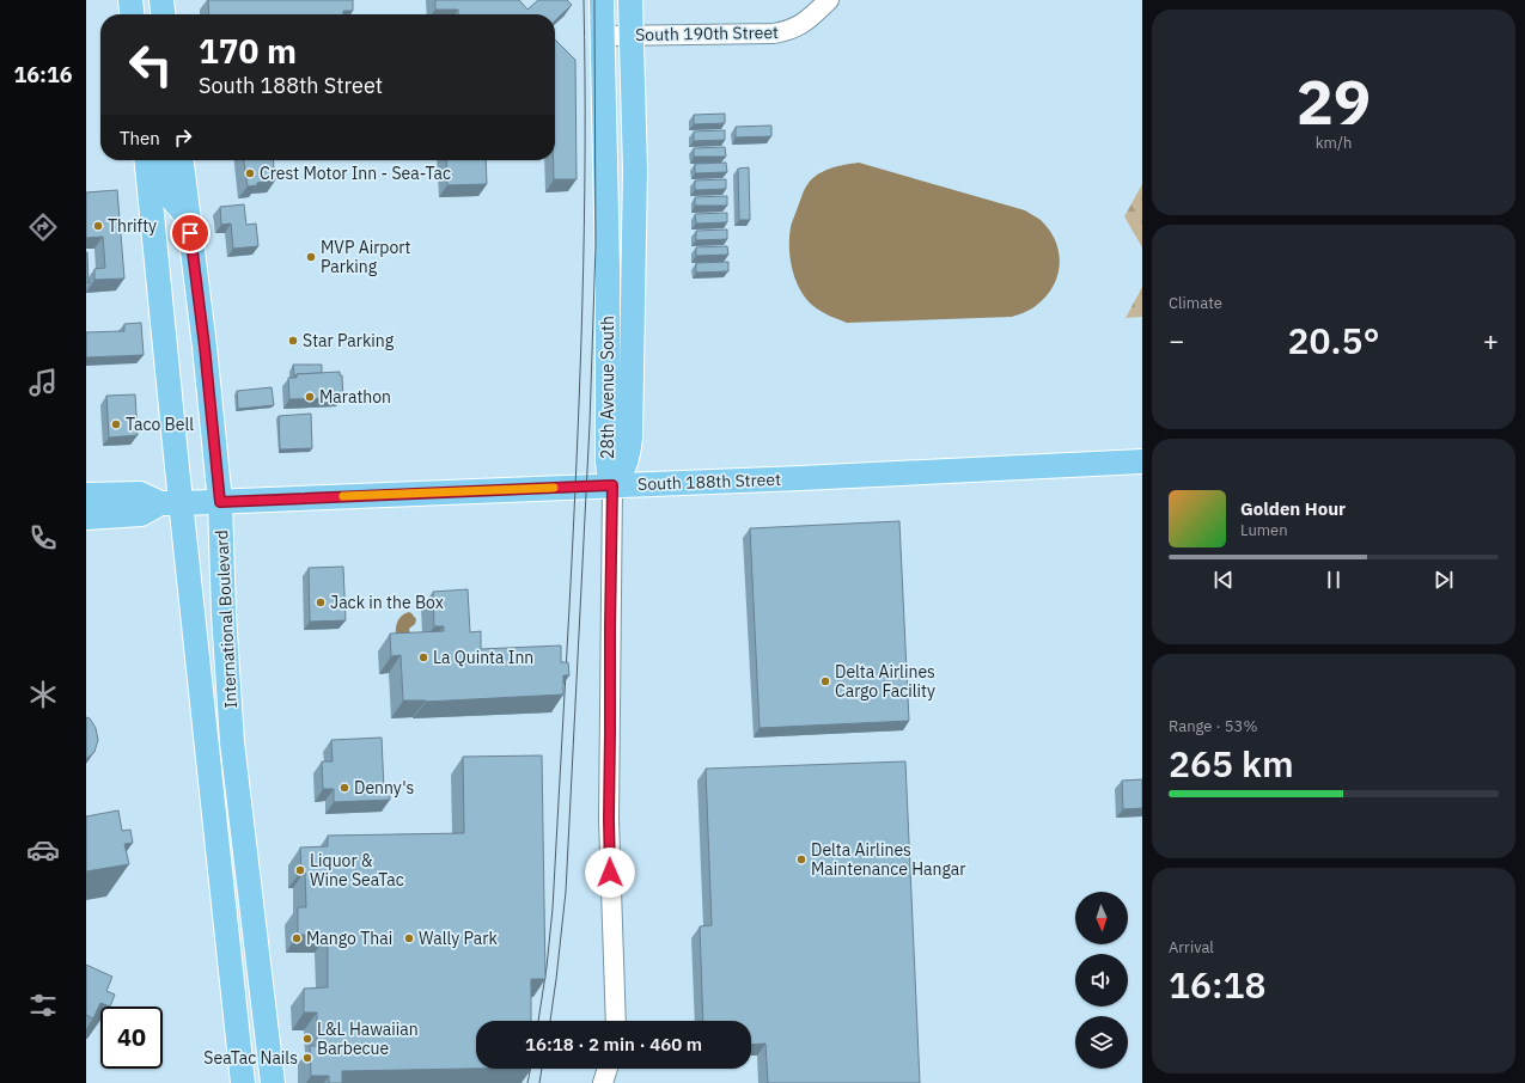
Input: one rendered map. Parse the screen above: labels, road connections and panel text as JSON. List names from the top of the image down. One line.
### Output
{"streets":{"main road":["28th Avenue South","South 188th Street","International Boulevard"],"street":["South 190th Street"]},"crossings":[["South 190th Street","28th Avenue South"],["28th Avenue South","South 188th Street"],["South 188th Street","International Boulevard"]],"places":["Crest Motor Inn - Sea-Tac","Thrifty","MVP Airport Parking","Star Parking","Marathon","Taco Bell","Jack in the Box","La Quinta Inn","Delta Airlines Cargo Facility","Denny's","Delta Airlines Maintenance Hangar","Liquor & Wine SeaTac","Mango Thai","Wally Park","L&L Hawaiian Barbecue","SeaTac Nails"],"north":"bottom","page":{"tabs":"16:16","tile":[["29","km/h"],"Climate",["Range · 53%","265 km"],["Arrival","16:18"]],"turn":["170 m","South 188th Street"],"then":"Then","heat":["−","20.5°","+"],"song":["Golden Hour","Lumen"],"limit":"40","trip":"16:18 · 2 min · 460 m"}}
